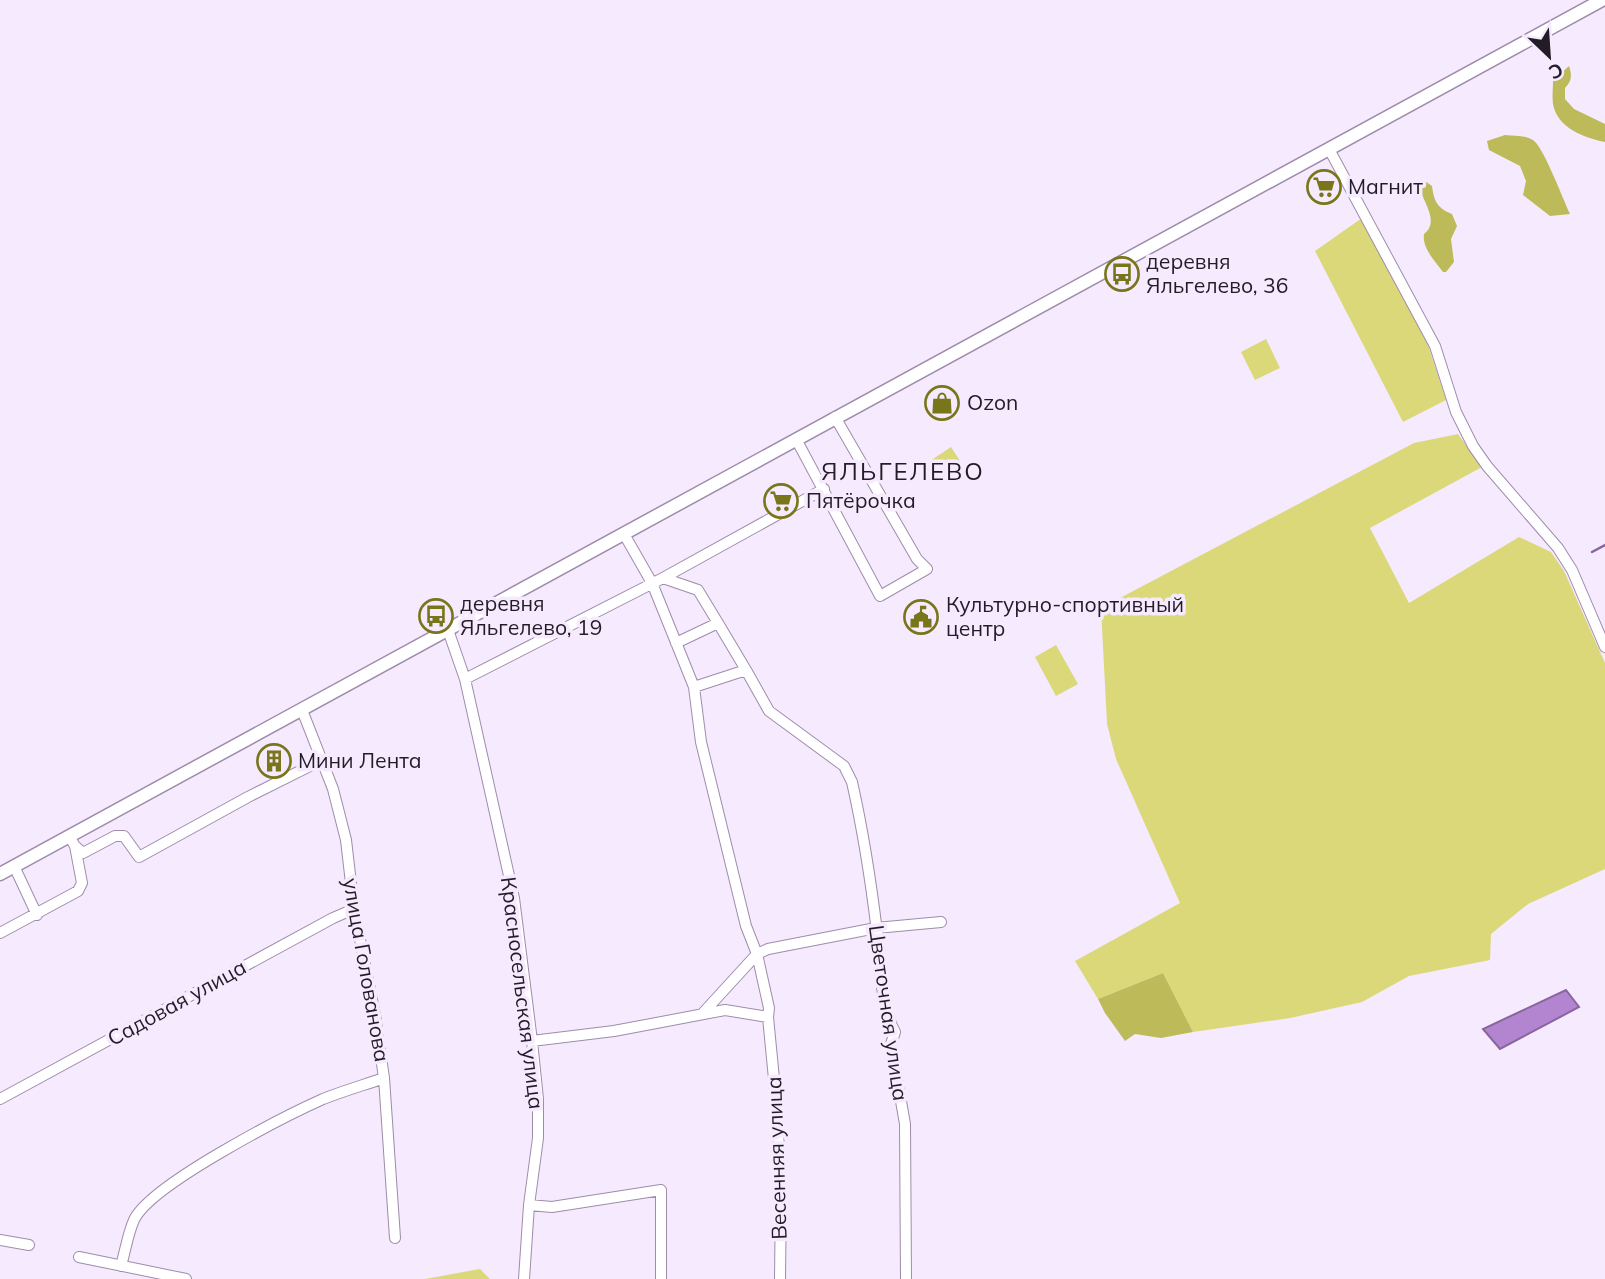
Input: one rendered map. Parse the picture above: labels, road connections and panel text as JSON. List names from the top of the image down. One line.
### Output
{"streets":{"street":["улица Голованова","Красносельская улица","Садовая улица","Цветочная улица","Весенняя улица"]},"crossings":[["улица Голованова","Садовая улица"]],"districts":["ЯЛЬГЕЛЕВО"],"places":{"supermarket":["Магнит","Пятёрочка"],"bus stop":["деревня Яльгелево, 36","деревня Яльгелево, 19"],"shop":["Ozon"],"public building":["Культурно-спортивный центр"],"building":["Мини Лента"]},"north":"bottom right"}
